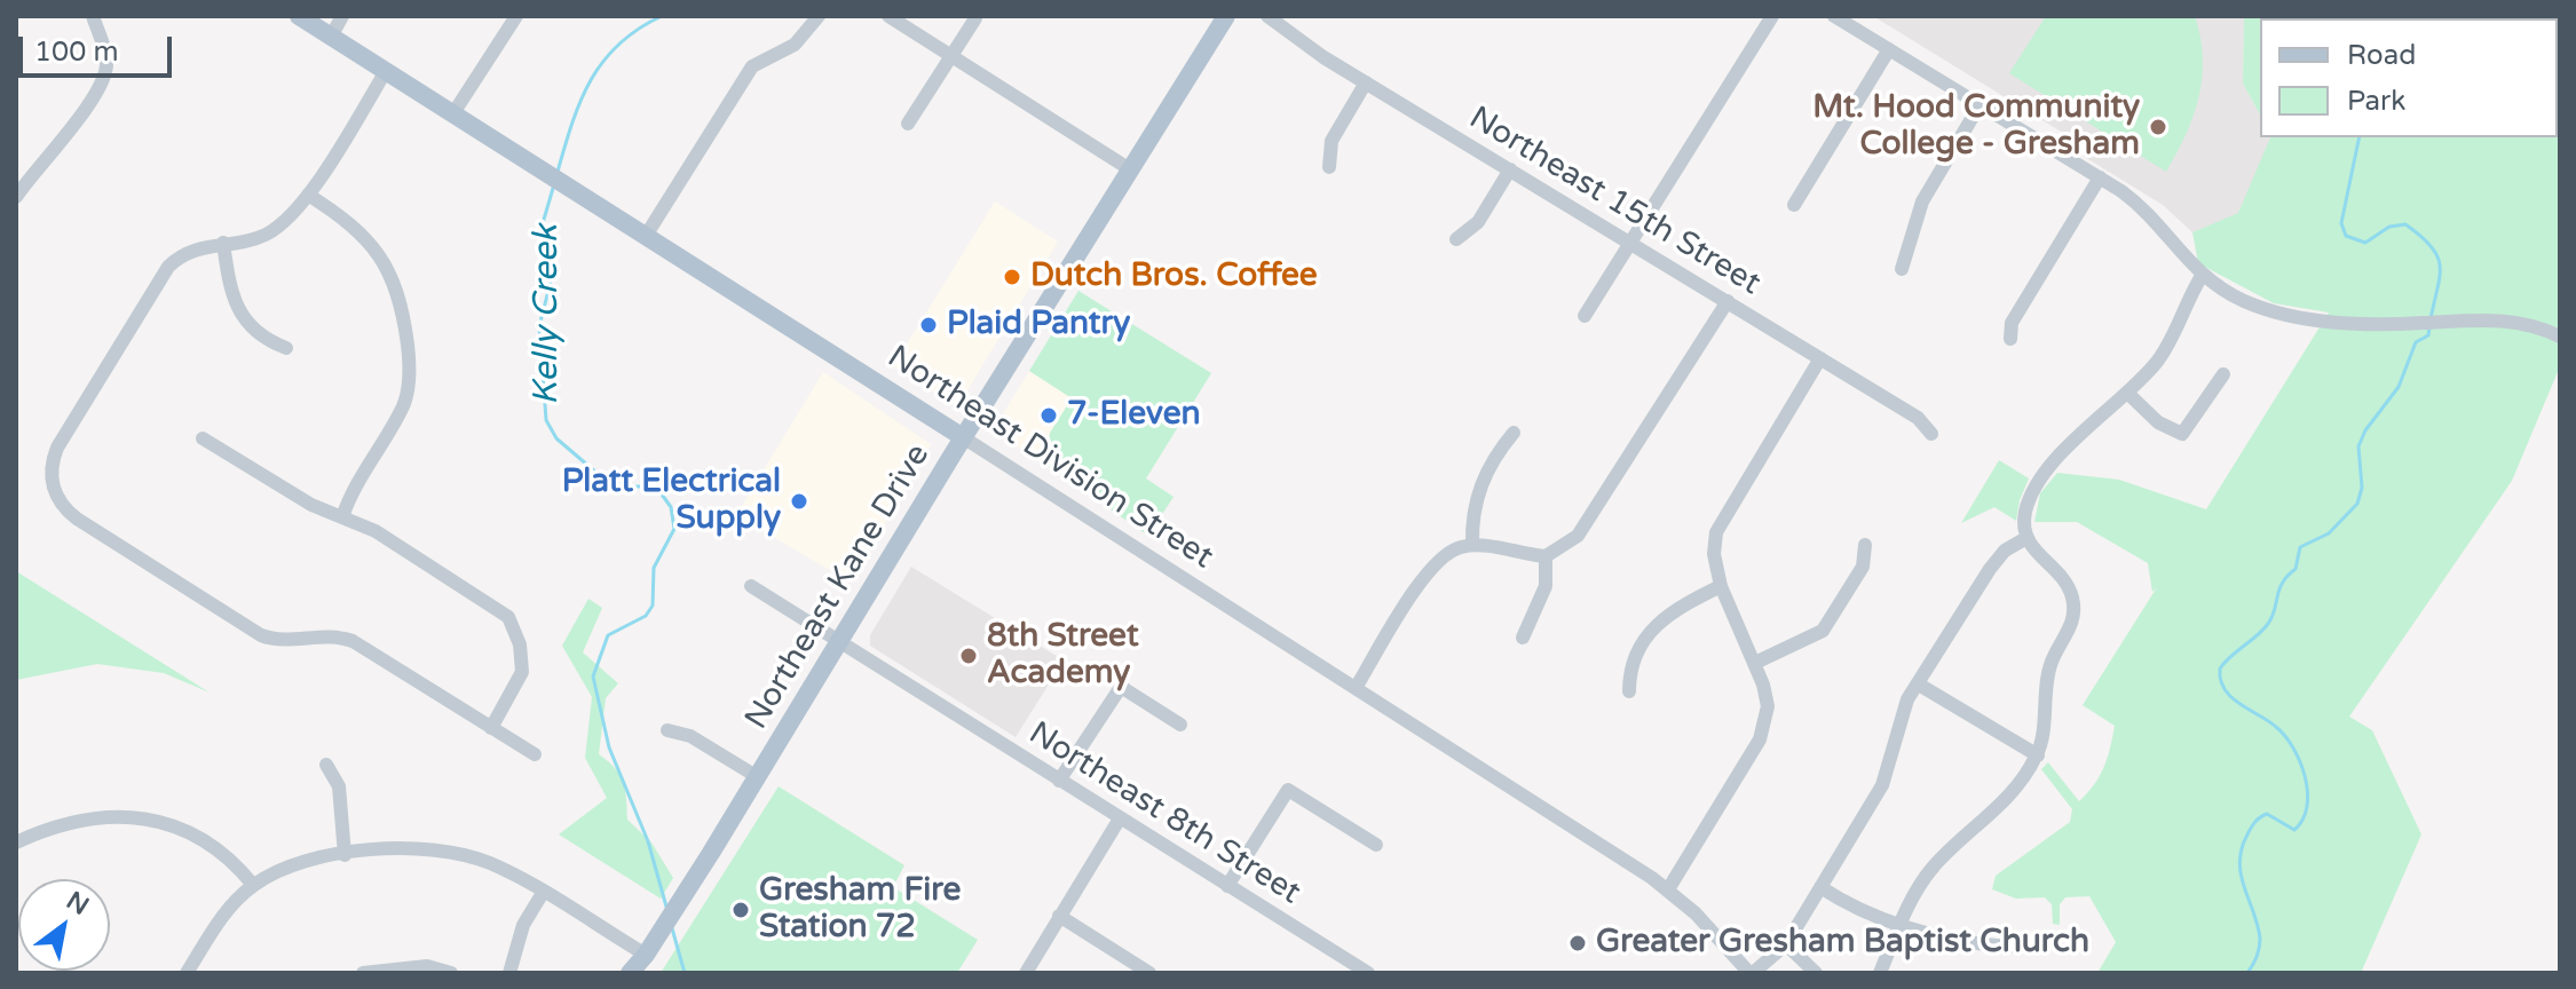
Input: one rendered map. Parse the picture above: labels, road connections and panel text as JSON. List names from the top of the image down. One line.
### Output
{"streets":{"main road":["Northeast Division Street","Northeast Kane Drive"],"street":["Northeast 15th Street","Northeast 8th Street"]},"crossings":[["Northeast Division Street","Northeast Kane Drive"],["Northeast Kane Drive","Northeast 8th Street"]],"water":["Kelly Creek"],"places":["Mt. Hood Community College - Gresham","Dutch Bros. Coffee","Plaid Pantry","7-Eleven","Platt Electrical Supply","8th Street Academy","Gresham Fire Station 72","Greater Gresham Baptist Church"],"legend":["Road","Park"],"scale_bar":"100 m","north":"top right"}
